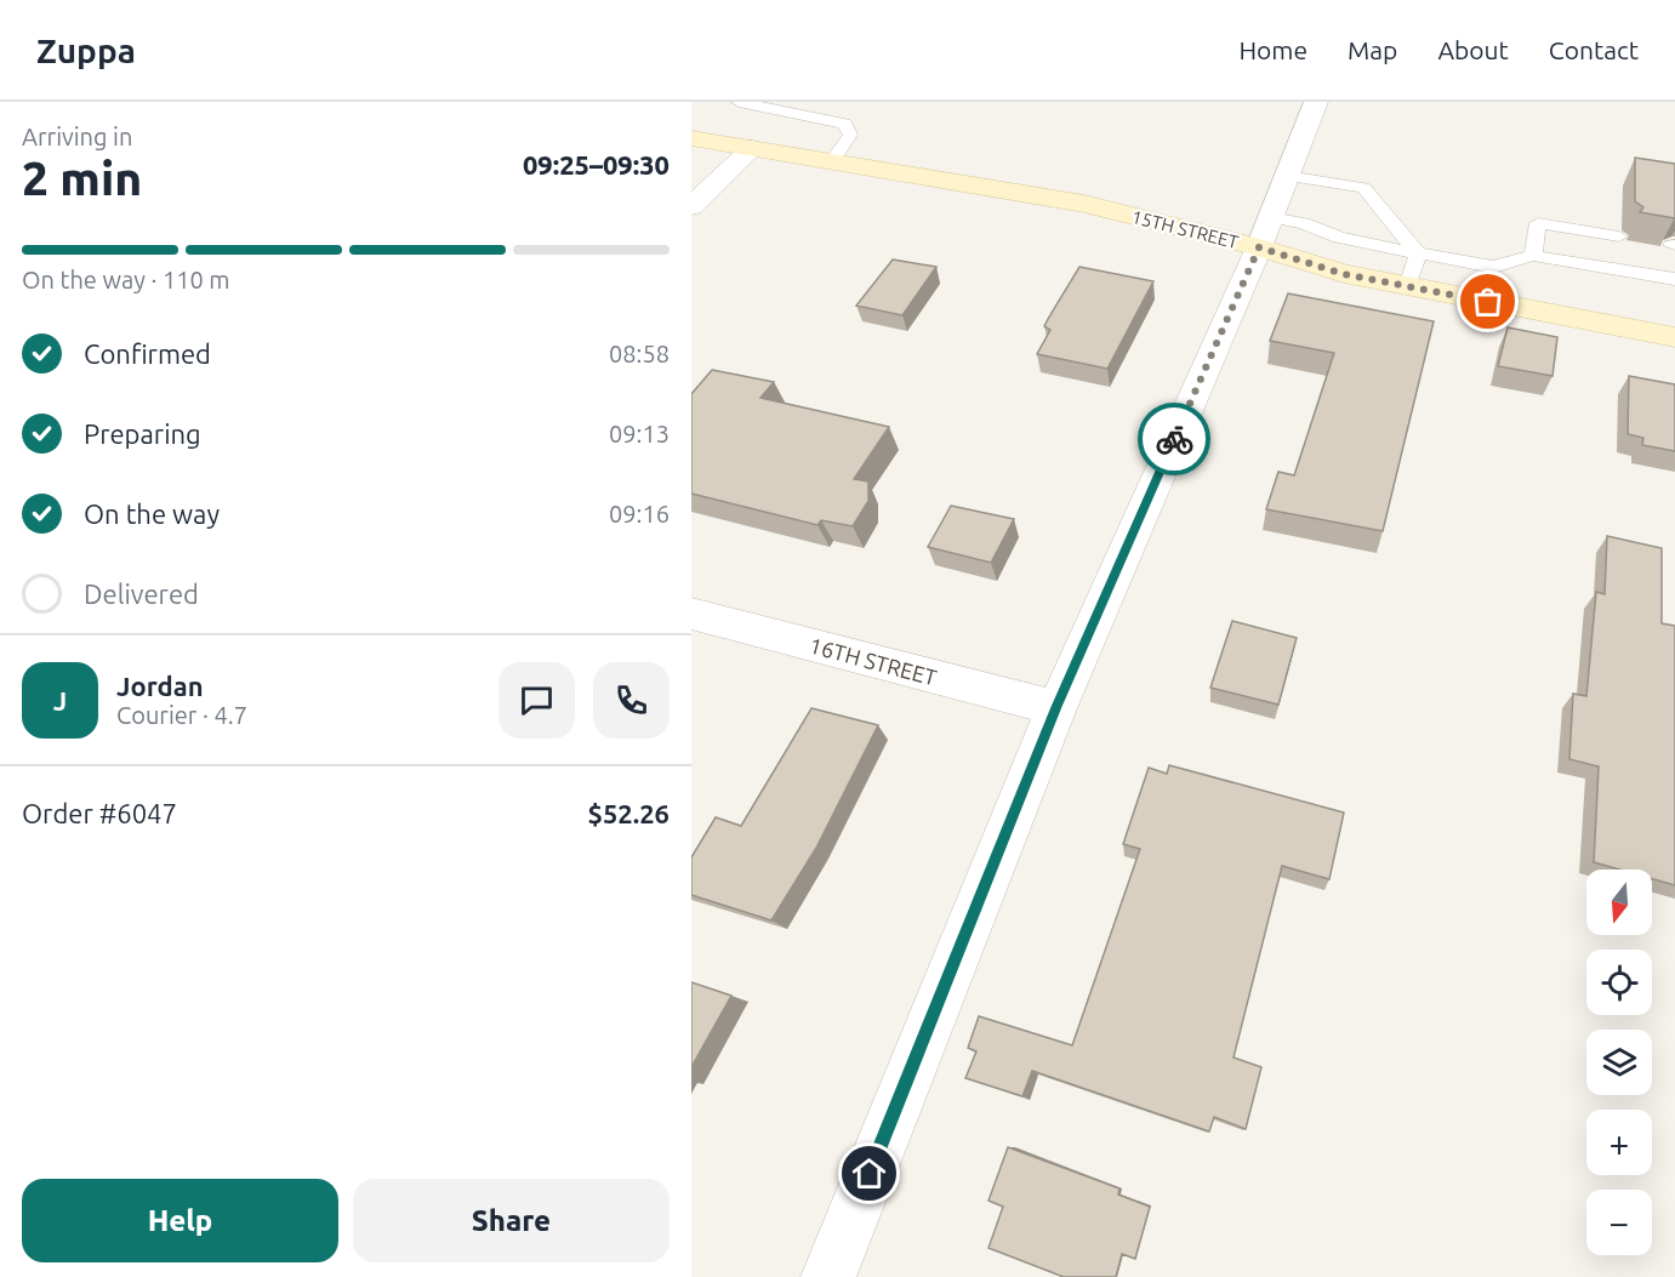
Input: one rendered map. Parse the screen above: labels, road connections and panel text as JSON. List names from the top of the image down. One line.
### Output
{"streets":{"main road":["15TH STREET"],"street":["16TH STREET"]},"north":"bottom","page":{"header":"Zuppa","nav":["Home","Map","About","Contact"],"heading":["2 min","Arriving in","09:25–09:30"],"panel":["Jordan","Courier · 4.7","Order #6047","$52.26"],"bar":"On the way · 110 m","list":[["Confirmed","08:58"],["Preparing","09:13"],["On the way","09:16"],"Delivered"],"round":"J","map_buttons":["+","−"],"buttons":["Help","Share"]}}
